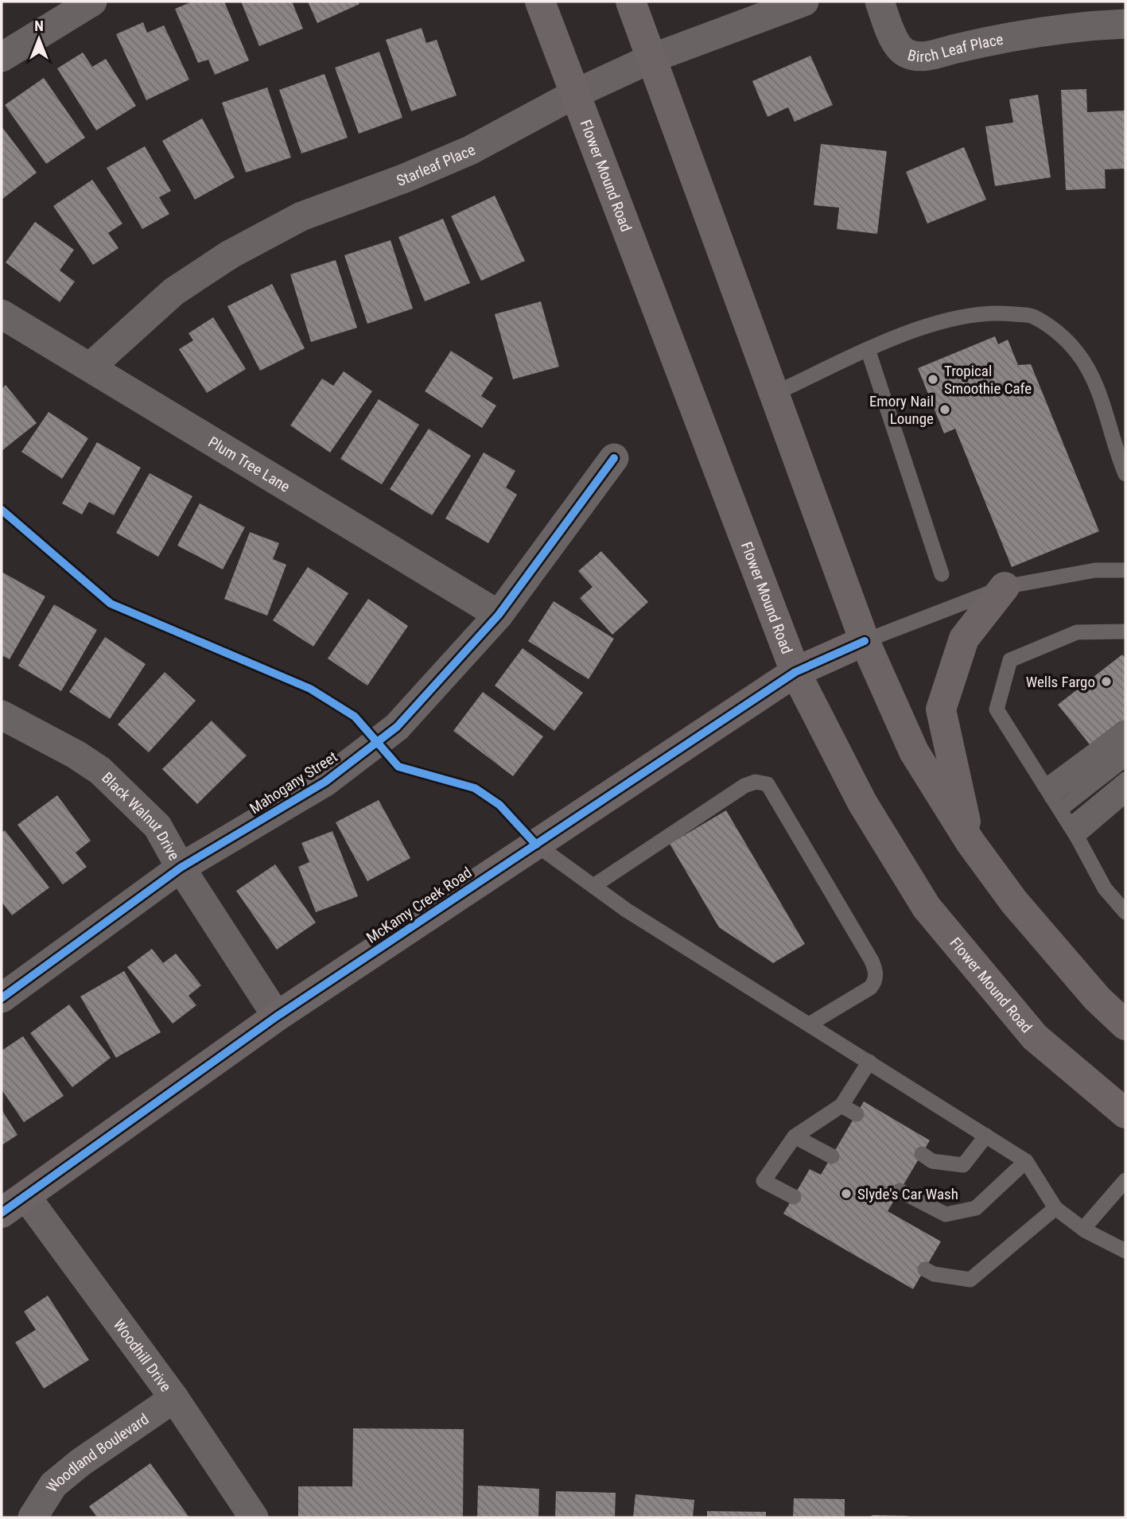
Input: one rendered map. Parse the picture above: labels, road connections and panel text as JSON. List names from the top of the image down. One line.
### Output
{"streets":{"main road":["Flower Mound Road","McKamy Creek Road"],"street":["Birch Leaf Place","Starleaf Place","Plum Tree Lane","Mahogany Street","Black Walnut Drive","Woodhill Drive","Woodland Boulevard"]},"crossings":[["Starleaf Place","Flower Mound Road"],["Starleaf Place","Plum Tree Lane"],["Flower Mound Road","McKamy Creek Road"],["Plum Tree Lane","Mahogany Street"],["Mahogany Street","Black Walnut Drive"],["Black Walnut Drive","McKamy Creek Road"],["McKamy Creek Road","Woodhill Drive"],["Woodhill Drive","Woodland Boulevard"]],"places":["Tropical Smoothie Cafe","Emory Nail Lounge","Wells Fargo","Slyde's Car Wash"],"north":"top"}
